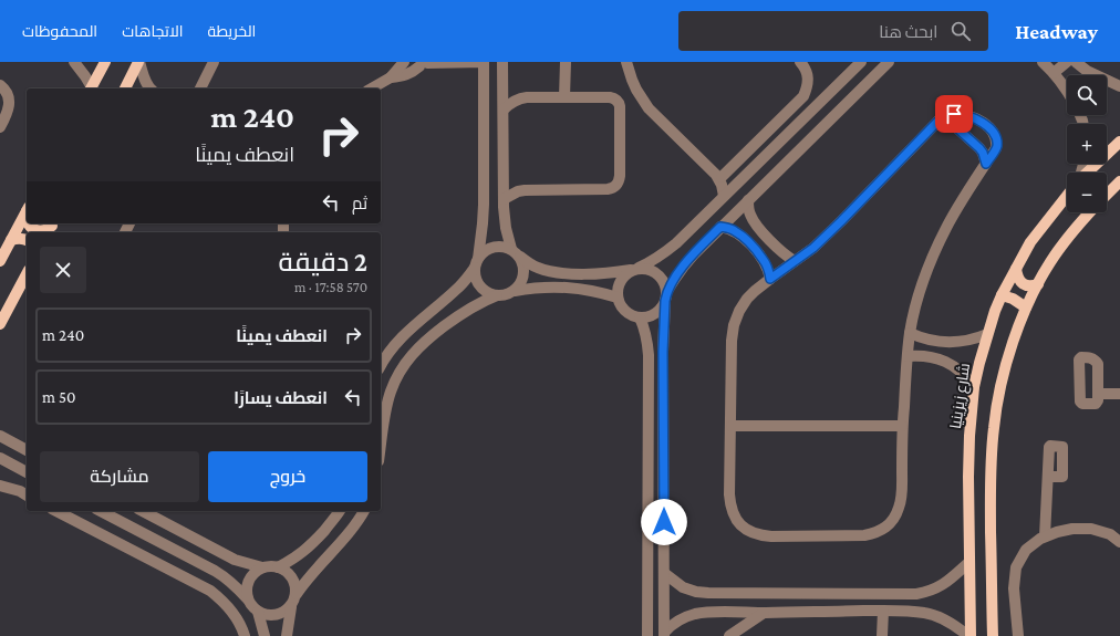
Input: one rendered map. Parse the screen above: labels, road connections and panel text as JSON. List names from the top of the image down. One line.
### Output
{"streets":{"main road":["شارع زيزينيا"]},"page":{"header":"Headway","search":"ابحث هنا","nav":["الخريطة","الاتجاهات","المحفوظات"],"map_buttons":["+","−"],"turn":["240 m","انعطف يمينًا"],"then":"ثم","heading":["2 دقيقة","570 m · 17:58"],"list":[{"name":"انعطف يمينًا","value":"240 m"},{"name":"انعطف يسارًا","value":"50 m"}],"buttons":["خروج","مشاركة"]}}
